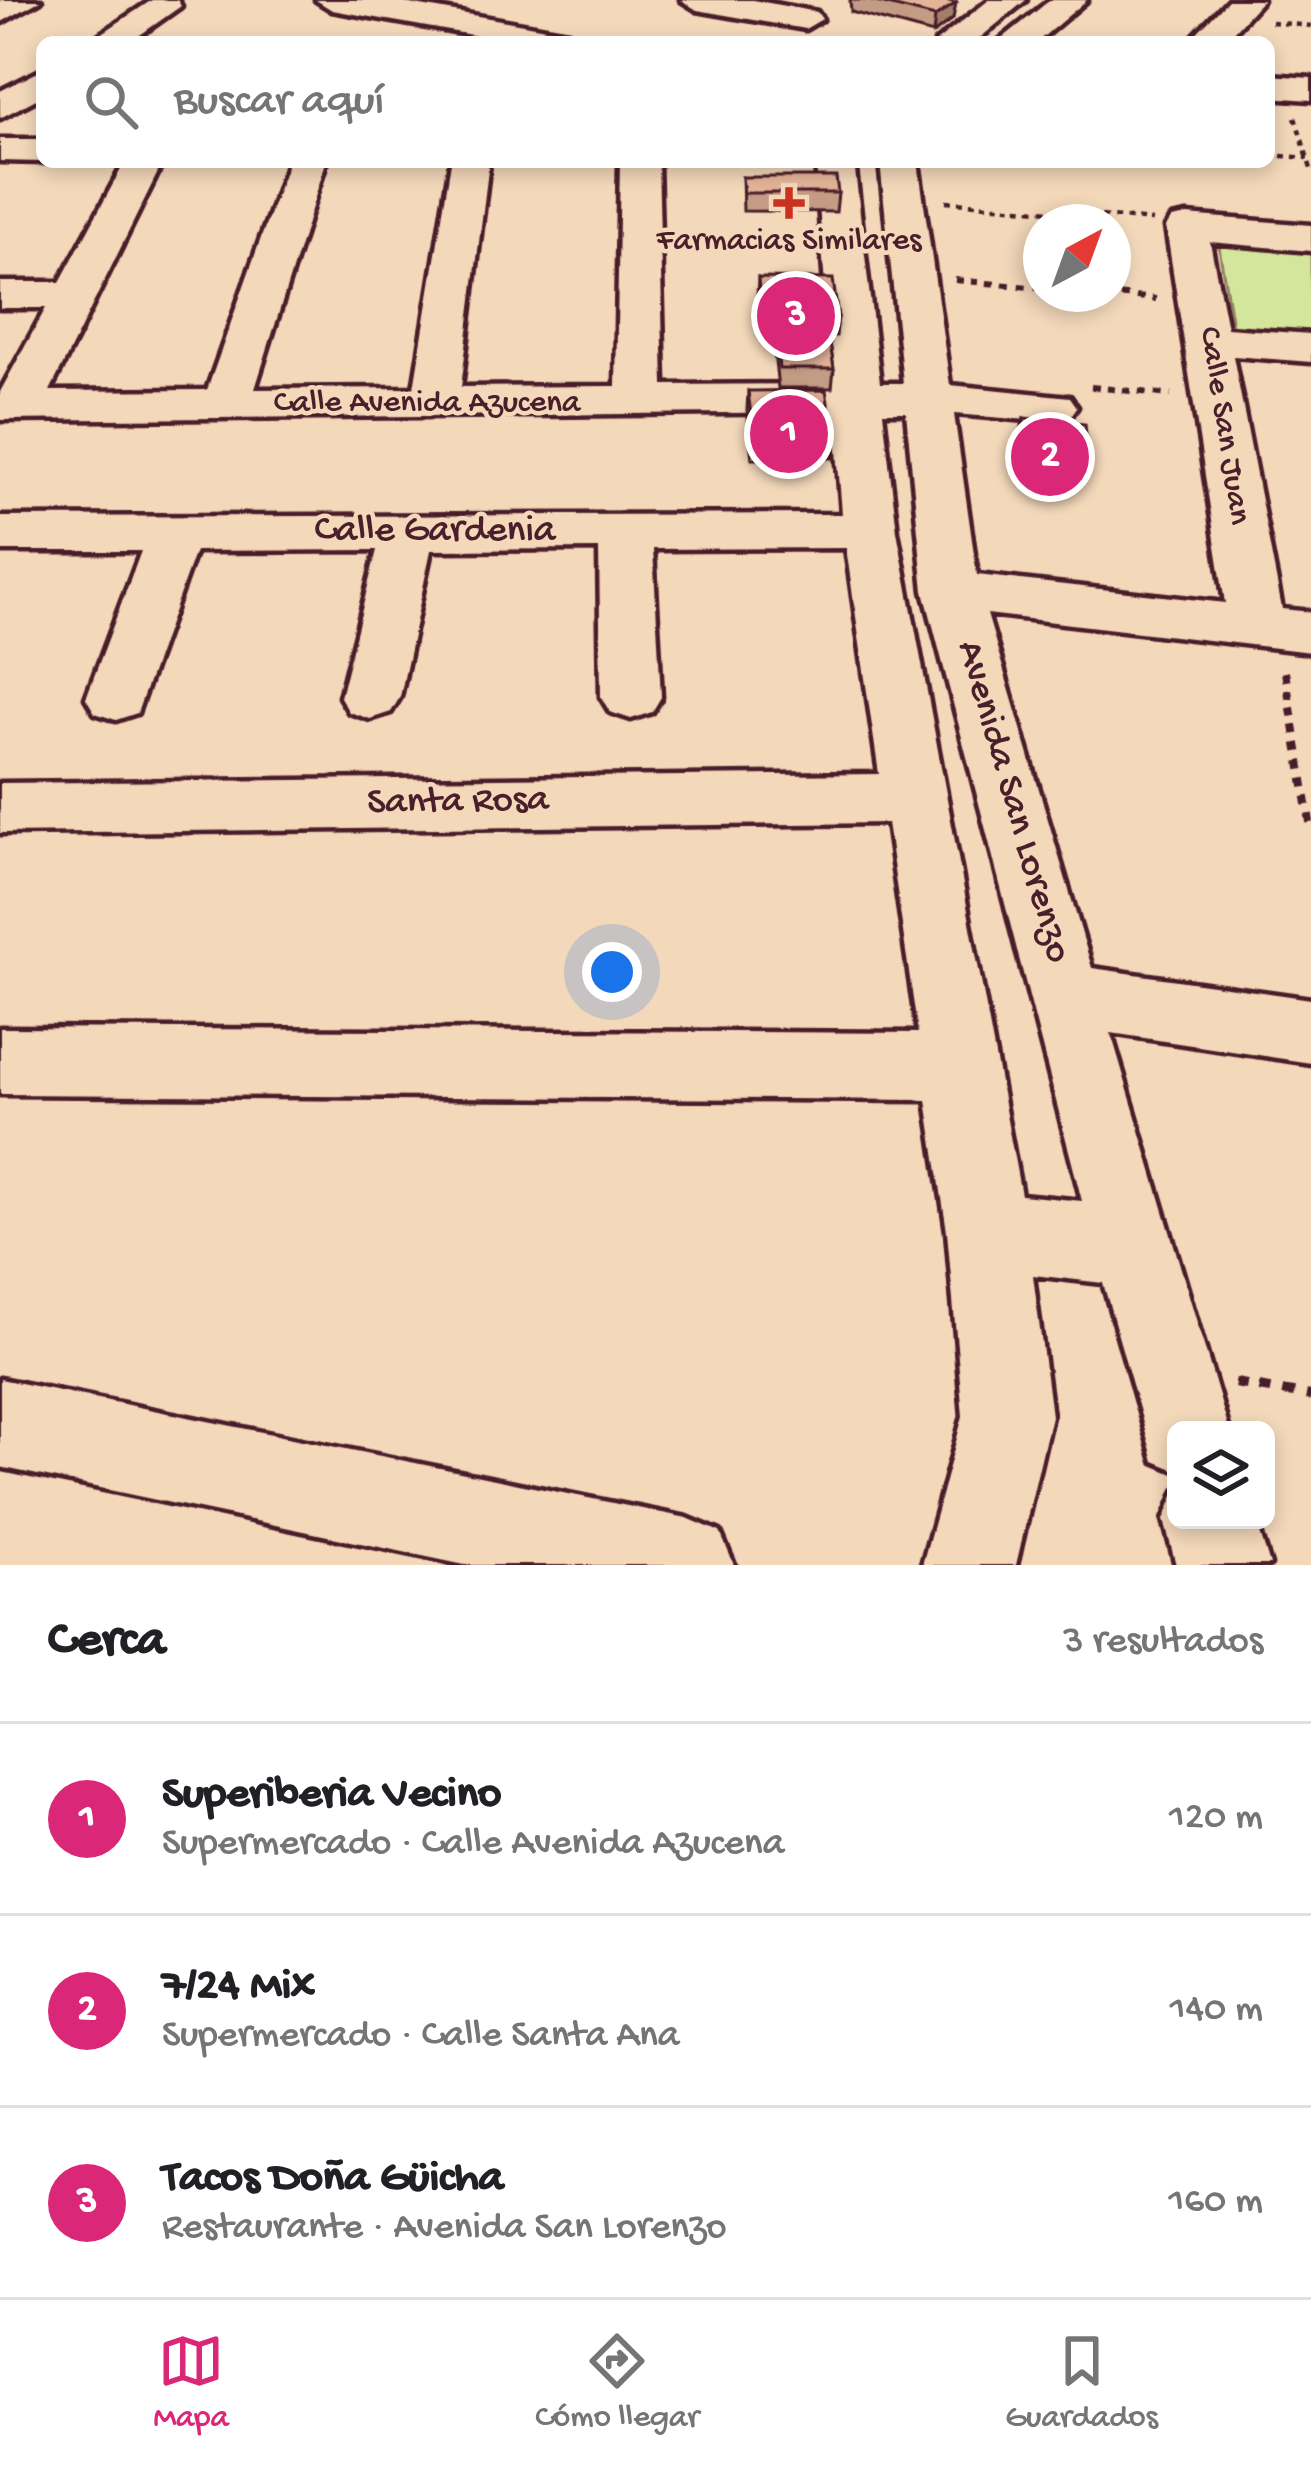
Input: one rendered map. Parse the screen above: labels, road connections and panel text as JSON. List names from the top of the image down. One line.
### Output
{"streets":{"street":["Calle Avenida Azucena","Calle San Juan","Calle Gardenia","Avenida San Lorenzo","Santa Rosa"]},"crossings":[["Calle Avenida Azucena","Avenida San Lorenzo"],["Calle Gardenia","Avenida San Lorenzo"],["Avenida San Lorenzo","Santa Rosa"]],"places":{"health":["Farmacias Similares"]},"north":"top right","page":{"search":"Buscar aquí","pins":["3","1","2"],"heading":["Cerca","3 resultados"],"list":[{"mark":"1","name":"Superiberia Vecino","note":"Supermercado · Calle Avenida Azucena","value":"120 m"},{"mark":"2","name":"7/24 Mix","note":"Supermercado · Calle Santa Ana","value":"140 m"},{"mark":"3","name":"Tacos Doña Güicha","note":"Restaurante · Avenida San Lorenzo","value":"160 m"}],"nav":["Mapa","Cómo llegar","Guardados"]}}
